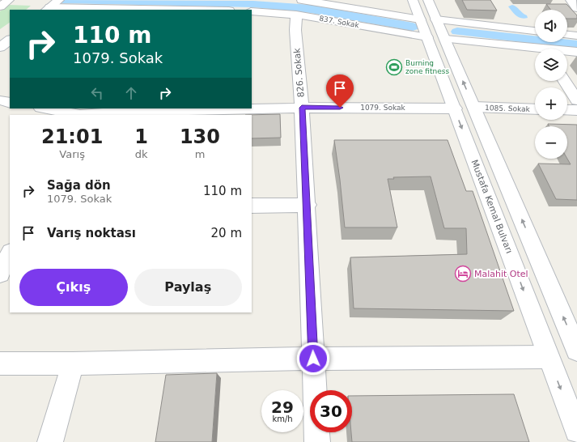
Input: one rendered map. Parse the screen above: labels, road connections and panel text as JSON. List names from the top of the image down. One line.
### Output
{"streets":{"street":["837. Sokak","826. Sokak","1079. Sokak","1085. Sokak","Mustafa Kemal Bulvarı"]},"crossings":[["837. Sokak","826. Sokak"],["837. Sokak","Mustafa Kemal Bulvarı"],["826. Sokak","1079. Sokak"],["1079. Sokak","Mustafa Kemal Bulvarı"],["1085. Sokak","Mustafa Kemal Bulvarı"]],"places":{"sports":["Burning zone fitness"],"hotel":["Malahit Otel"]},"page":{"map_buttons":["+","−"],"turn":["110 m","1079. Sokak"],"eta":["21:01","Varış","1","dk","130","m"],"list":[{"name":"Sağa dön","note":"1079. Sokak","value":"110 m"},{"name":"Varış noktası","value":"20 m"}],"buttons":["Çıkış","Paylaş"],"speed":"29 km/h","limit":"30"}}
